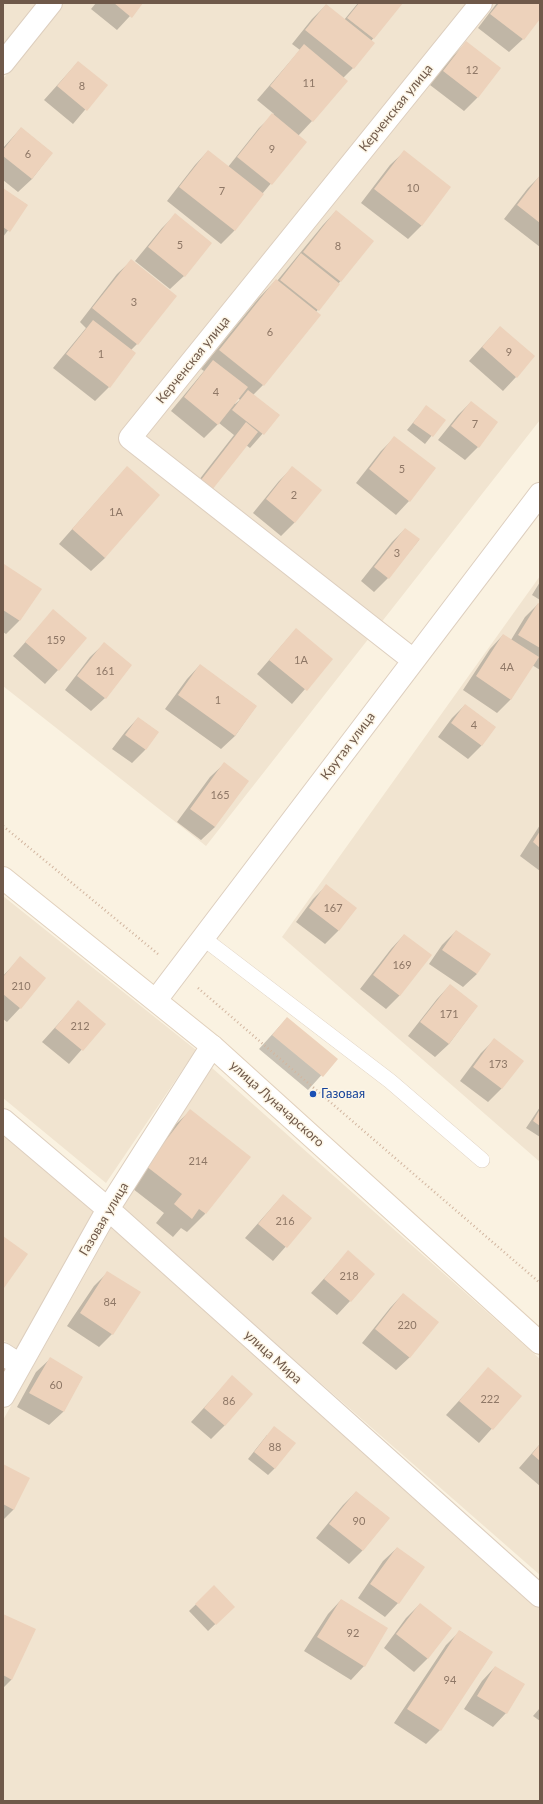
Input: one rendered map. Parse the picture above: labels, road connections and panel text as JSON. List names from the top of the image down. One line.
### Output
{"streets":{"street":["Керченская улица","Крутая улица","улица Луначарского","Газовая улица","улица Мира"]},"crossings":[["Керченская улица","Крутая улица"],["Крутая улица","улица Луначарского"],["улица Луначарского","Газовая улица"],["Газовая улица","улица Мира"]],"places":["Газовая"],"house_numbers":["12","11","8","9","6","10","7","5","8","3","6","9","1","4","7","5","2","1А","3","159","1А","4А","161","1","4","165","167","169","210","171","212","173","214","216","218","84","220","60","222","86","88","90","92","94"]}
